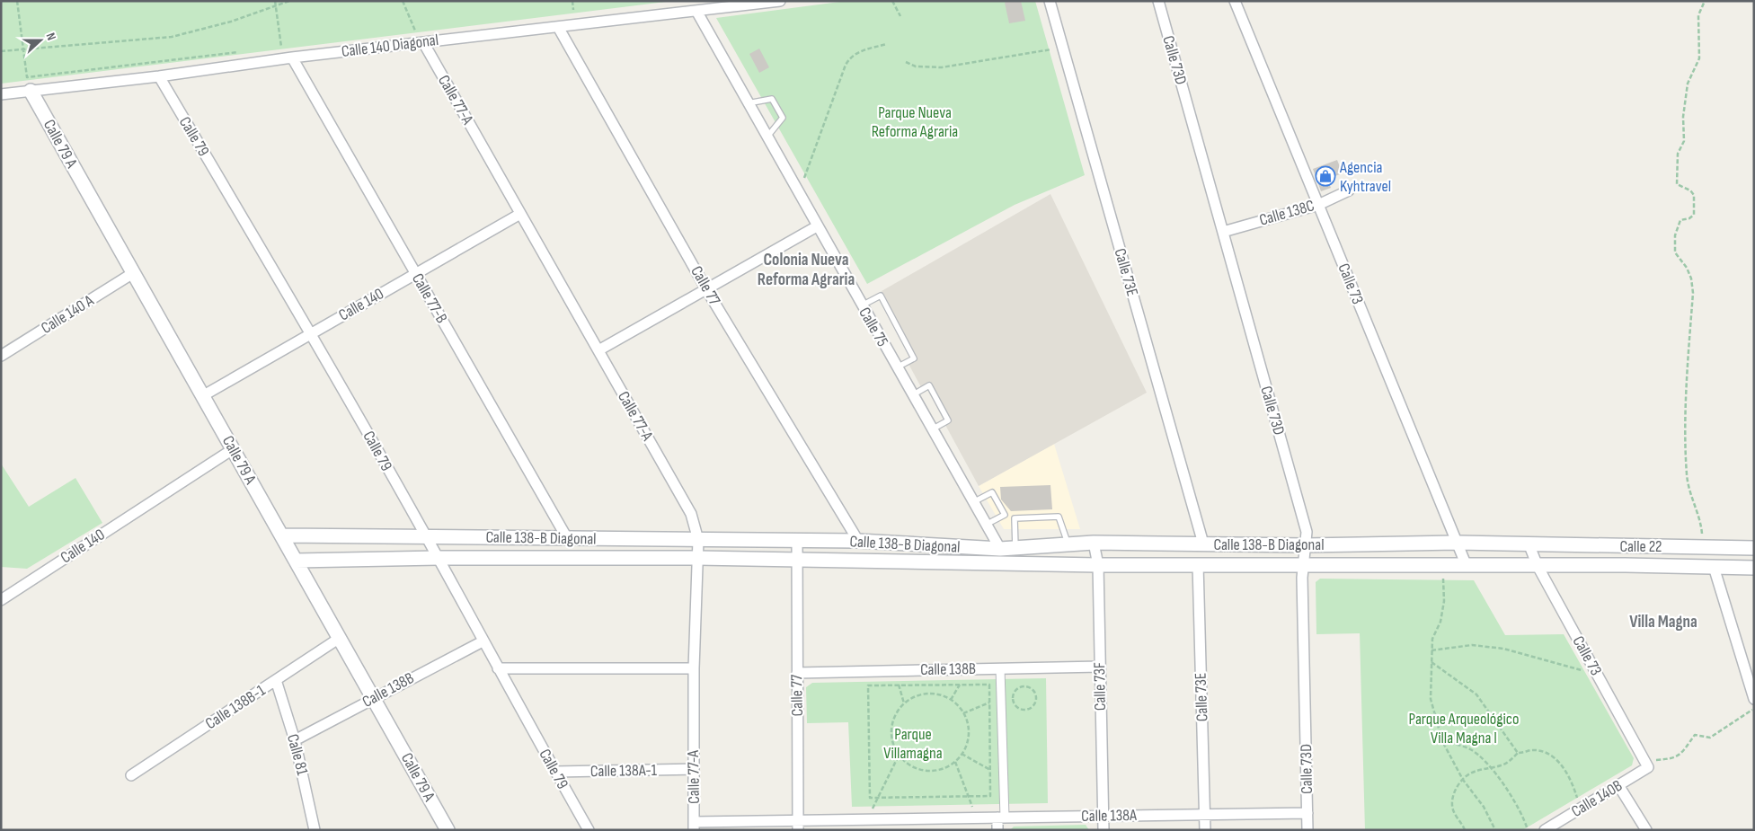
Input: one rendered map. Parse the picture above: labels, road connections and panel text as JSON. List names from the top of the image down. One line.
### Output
{"streets":{"street":["Calle 140 Diagonal","Calle 73D","Calle 77-A","Calle 79","Calle 79 A","Calle 138C","Calle 73E","Calle 73","Calle 77","Calle 77-B","Calle 140","Calle 140 A","Calle 75","Calle 138-B Diagonal","Calle 22","Calle 138B","Calle 73F","Calle 138B-1","Calle 81","Calle 138A-1","Calle 140B","Calle 138A"]},"crossings":[["Calle 140 Diagonal","Calle 77-A"],["Calle 140 Diagonal","Calle 79"],["Calle 140 Diagonal","Calle 79 A"],["Calle 140 Diagonal","Calle 77"],["Calle 140 Diagonal","Calle 77-B"],["Calle 140 Diagonal","Calle 75"],["Calle 73D","Calle 138C"],["Calle 73D","Calle 138-B Diagonal"],["Calle 73D","Calle 138A"],["Calle 77-A","Calle 140"],["Calle 77-A","Calle 138-B Diagonal"],["Calle 77-A","Calle 138A-1"],["Calle 77-A","Calle 138A"],["Calle 79","Calle 140"],["Calle 79","Calle 138-B Diagonal"],["Calle 79","Calle 138B"],["Calle 79","Calle 138A-1"],["Calle 79 A","Calle 140"],["Calle 79 A","Calle 140 A"],["Calle 79 A","Calle 138-B Diagonal"],["Calle 79 A","Calle 138B"],["Calle 79 A","Calle 138B-1"],["Calle 138C","Calle 73"],["Calle 73E","Calle 138-B Diagonal"],["Calle 73E","Calle 138A"],["Calle 73","Calle 138-B Diagonal"],["Calle 73","Calle 22"],["Calle 73","Calle 140B"],["Calle 77","Calle 138-B Diagonal"],["Calle 77","Calle 138B"],["Calle 77","Calle 138A"],["Calle 77-B","Calle 140"],["Calle 77-B","Calle 138-B Diagonal"],["Calle 75","Calle 138-B Diagonal"],["Calle 138-B Diagonal","Calle 22"],["Calle 138-B Diagonal","Calle 73F"],["Calle 138B","Calle 73F"],["Calle 138B","Calle 81"],["Calle 73F","Calle 138A"],["Calle 138B-1","Calle 81"]],"districts":["Colonia Nueva Reforma Agraria","Villa Magna"],"parks":["Parque Nueva Reforma Agraria","Parque Arqueológico Villa Magna I","Parque Villamagna"],"places":{"shop":["Agencia Kyhtravel"]},"north":"right"}
